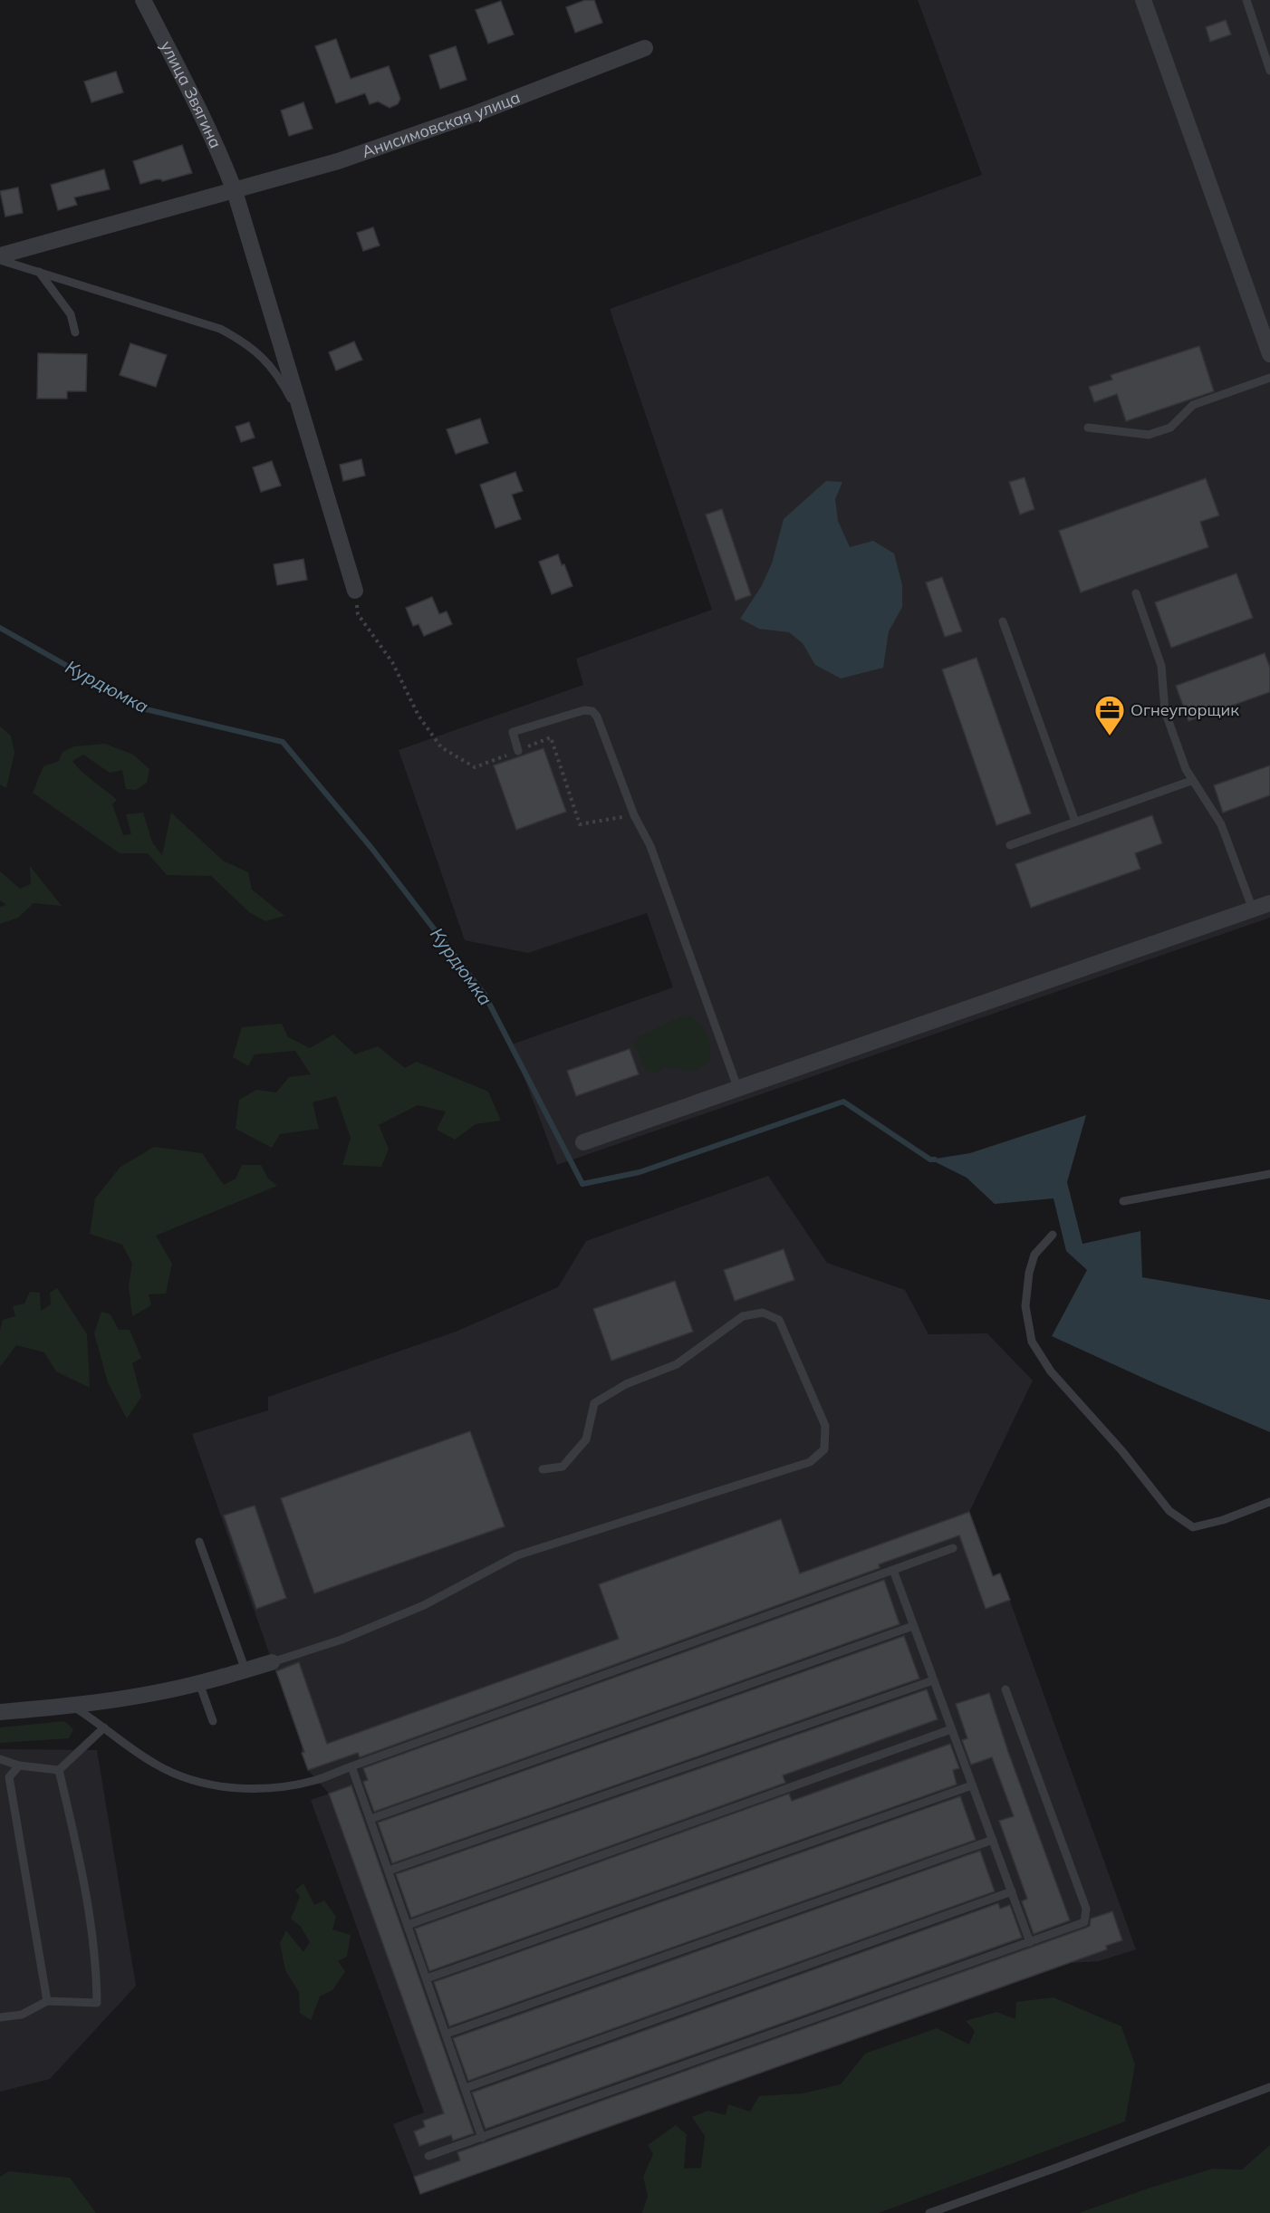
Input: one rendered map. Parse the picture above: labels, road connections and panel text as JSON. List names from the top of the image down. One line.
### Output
{"streets":{"street":["улица Звягина","Анисимовская улица"]},"crossings":[["улица Звягина","Анисимовская улица"]],"water":["Курдюмка"],"places":{"office":["Огнеупорщик"]}}
